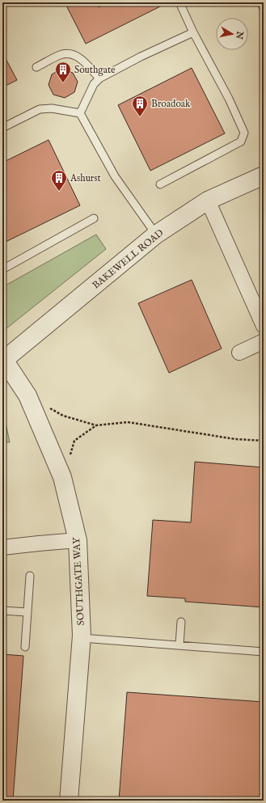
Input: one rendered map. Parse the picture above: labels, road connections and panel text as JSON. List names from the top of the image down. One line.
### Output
{"streets":{"street":["BAKEWELL ROAD","SOUTHGATE WAY"]},"crossings":[["BAKEWELL ROAD","SOUTHGATE WAY"]],"places":{"building":["Southgate","Broadoak","Ashurst"]},"north":"right"}
